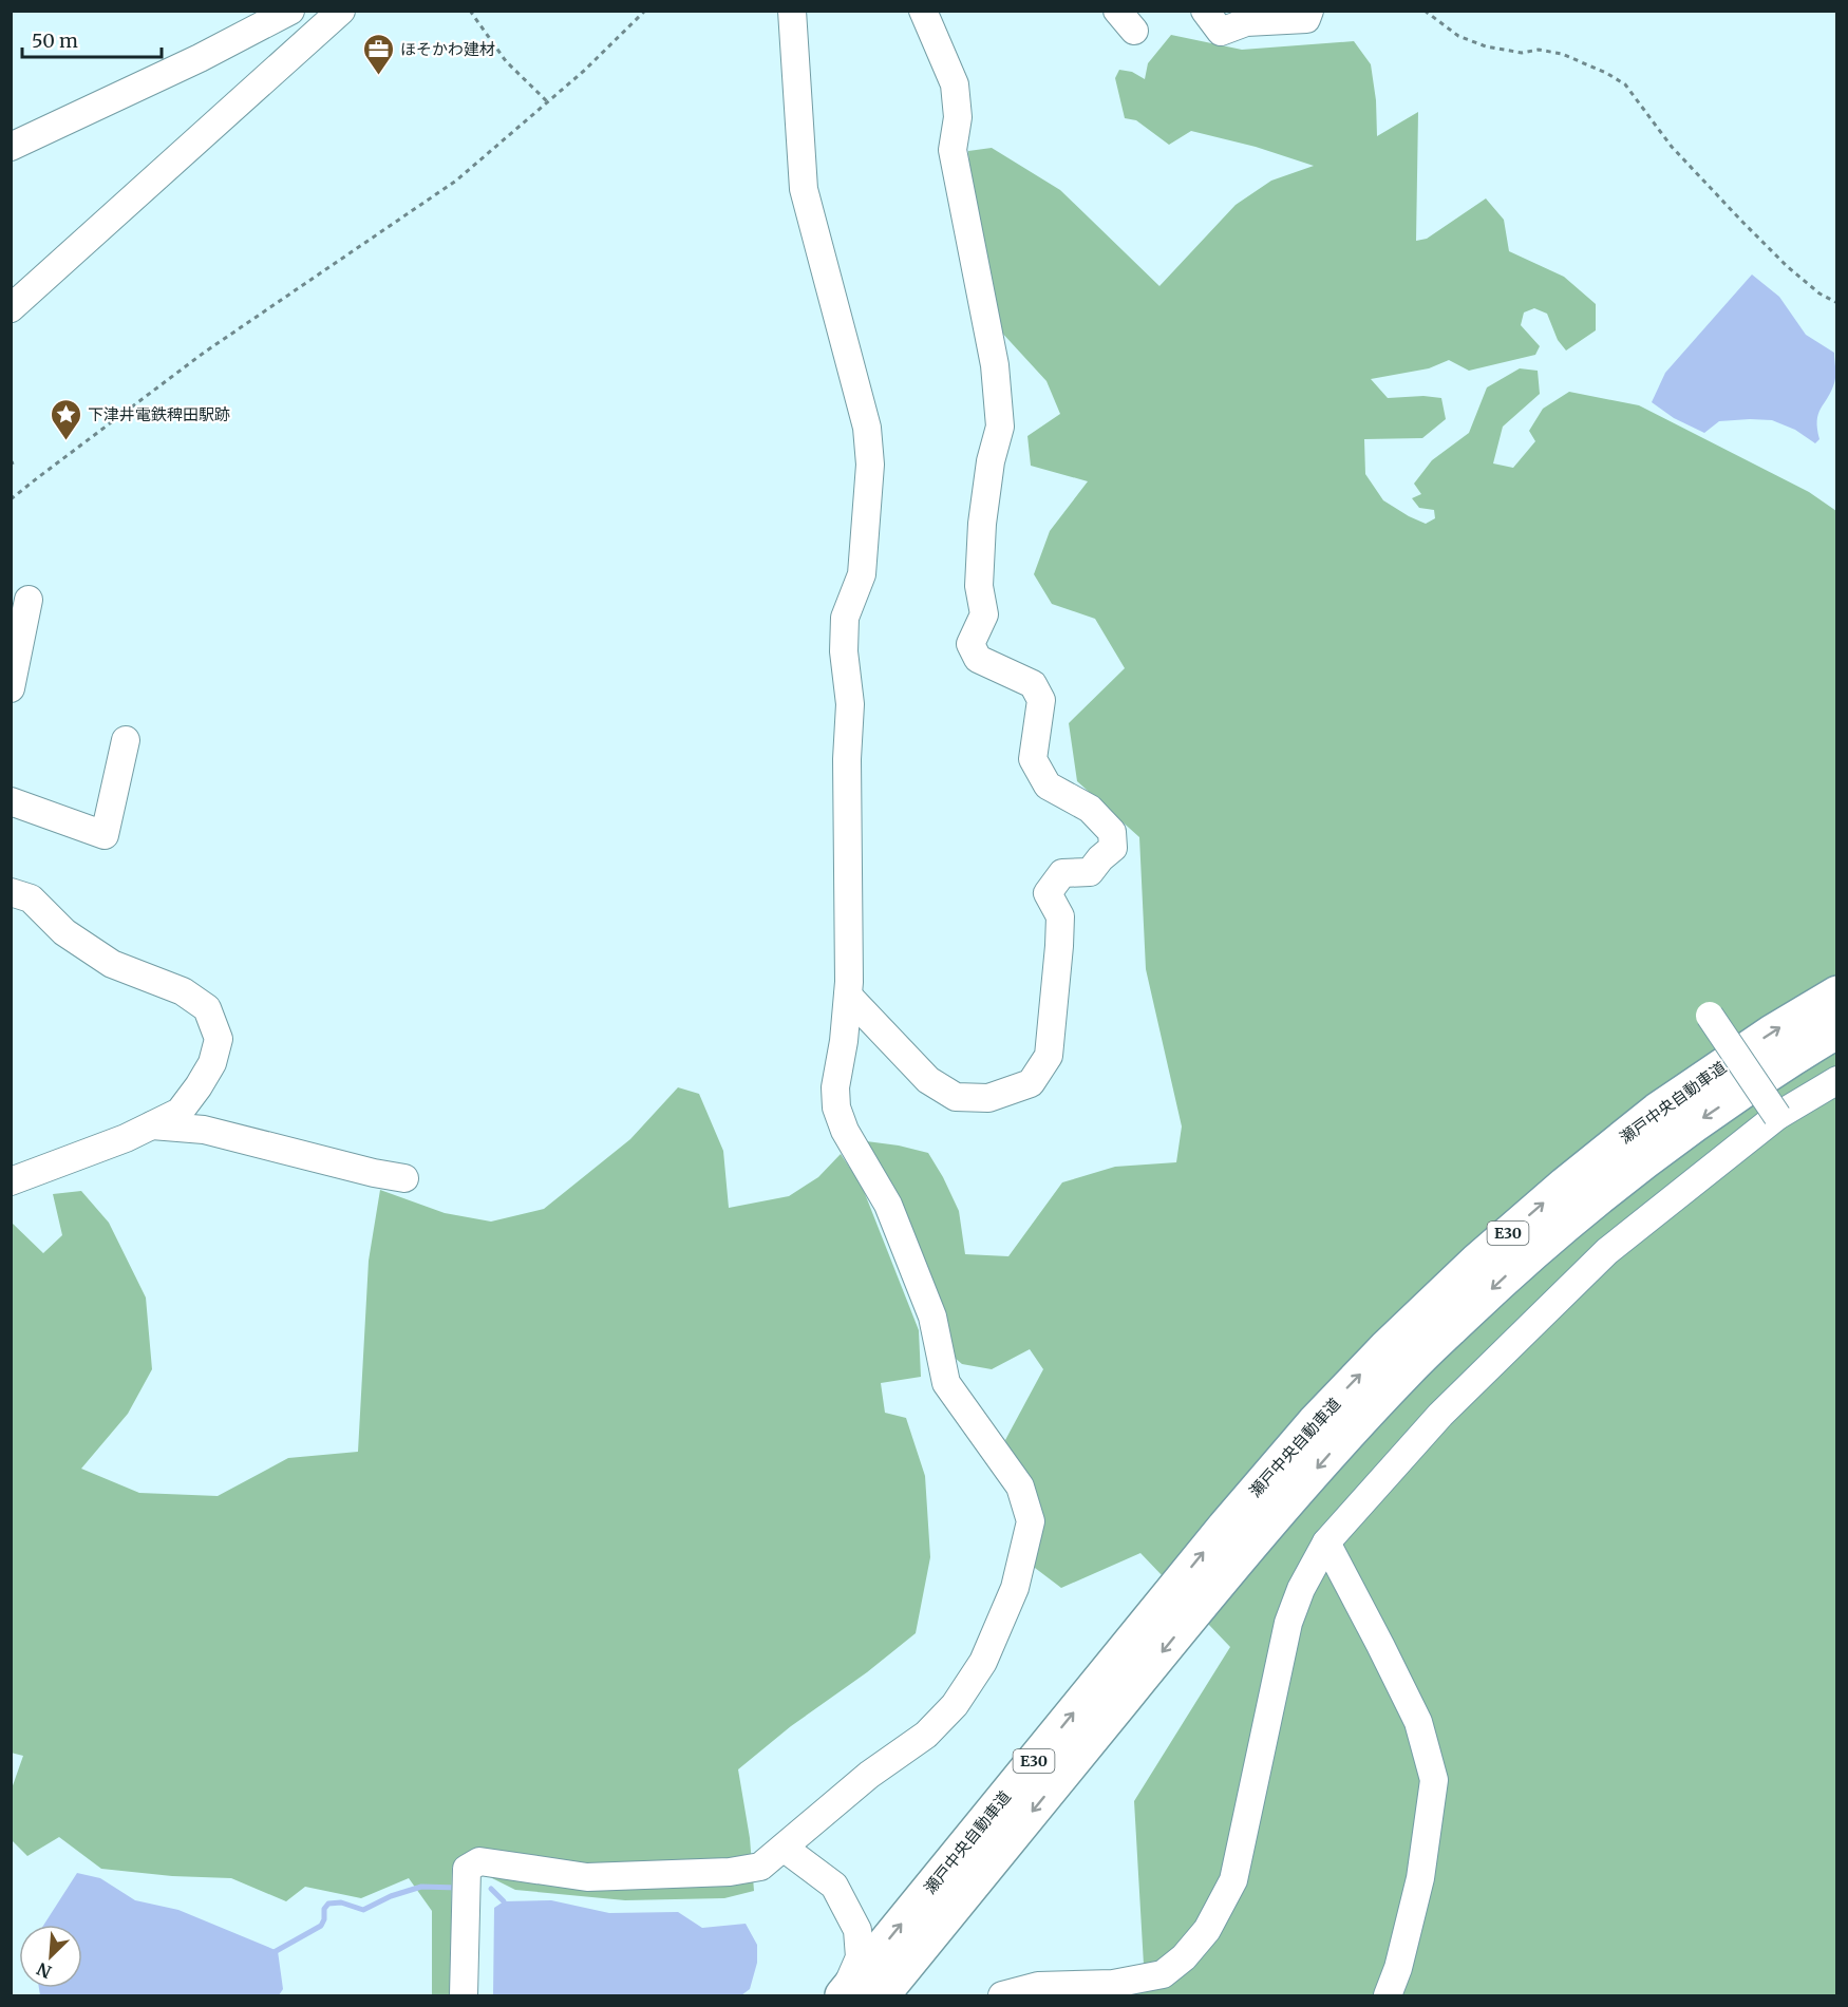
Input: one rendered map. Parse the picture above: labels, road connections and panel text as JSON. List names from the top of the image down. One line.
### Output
{"streets":{"highway":["瀬戸中央自動車道","E30"]},"places":{"office":["ほそかわ建材"],"place":["下津井電鉄稗田駅跡"]},"scale_bar":"50 m","north":"bottom left"}
